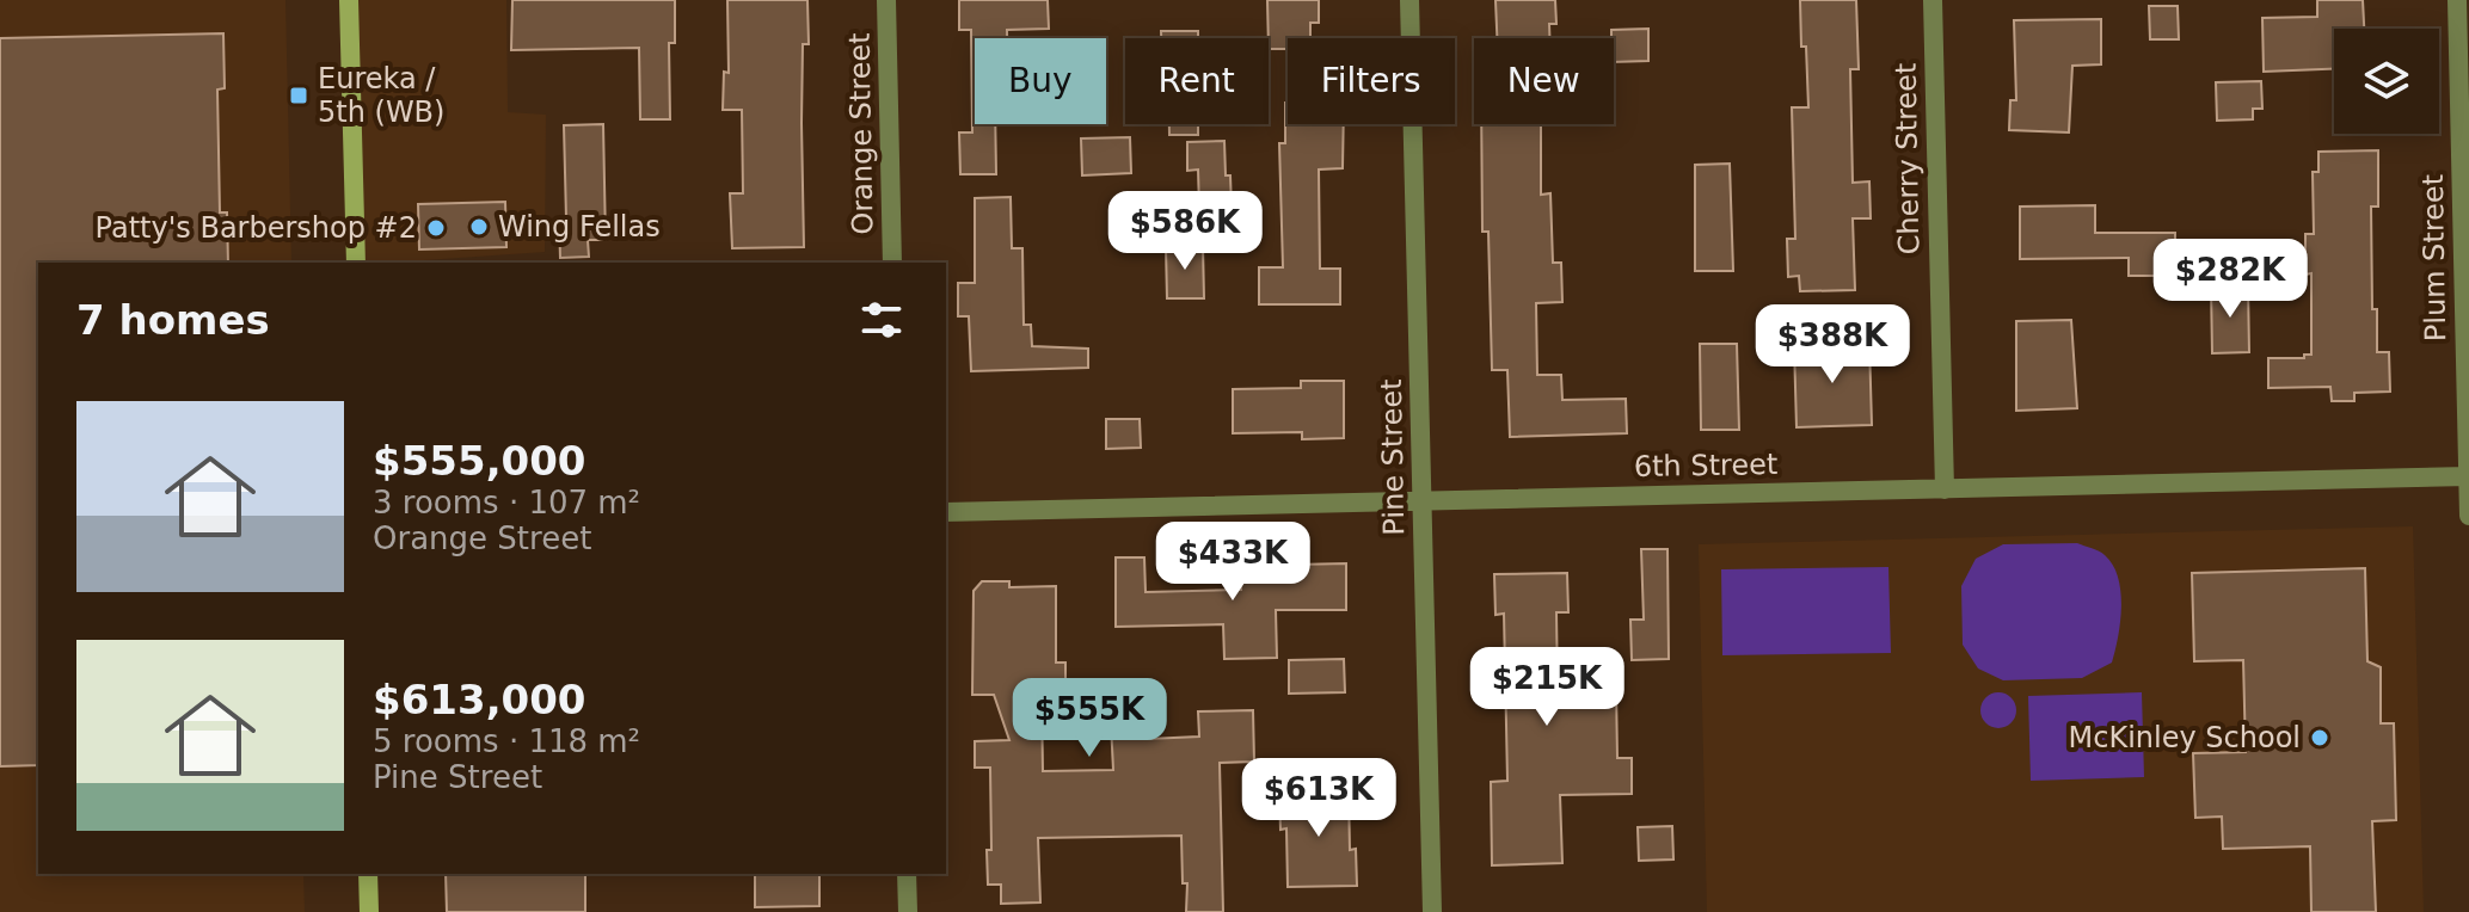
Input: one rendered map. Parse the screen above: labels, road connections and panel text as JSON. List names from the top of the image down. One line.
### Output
{"streets":{"street":["Orange Street","Cherry Street","Plum Street","Pine Street","6th Street"]},"crossings":[["Cherry Street","6th Street"],["Plum Street","6th Street"],["Pine Street","6th Street"]],"places":{"transit":["Eureka / 5th (WB)"],"other":["Wing Fellas","Patty's Barbershop #2","McKinley School"]},"page":{"chip":["Buy","Rent","Filters","New"],"price":["$586K","$282K","$388K","$433K","$215K","$555K","$613K"],"heading":"7 homes","list":[{"name":"$555,000","note":"3 rooms · 107 m² · Orange Street"},{"name":"$613,000","note":"5 rooms · 118 m² · Pine Street"}]}}
